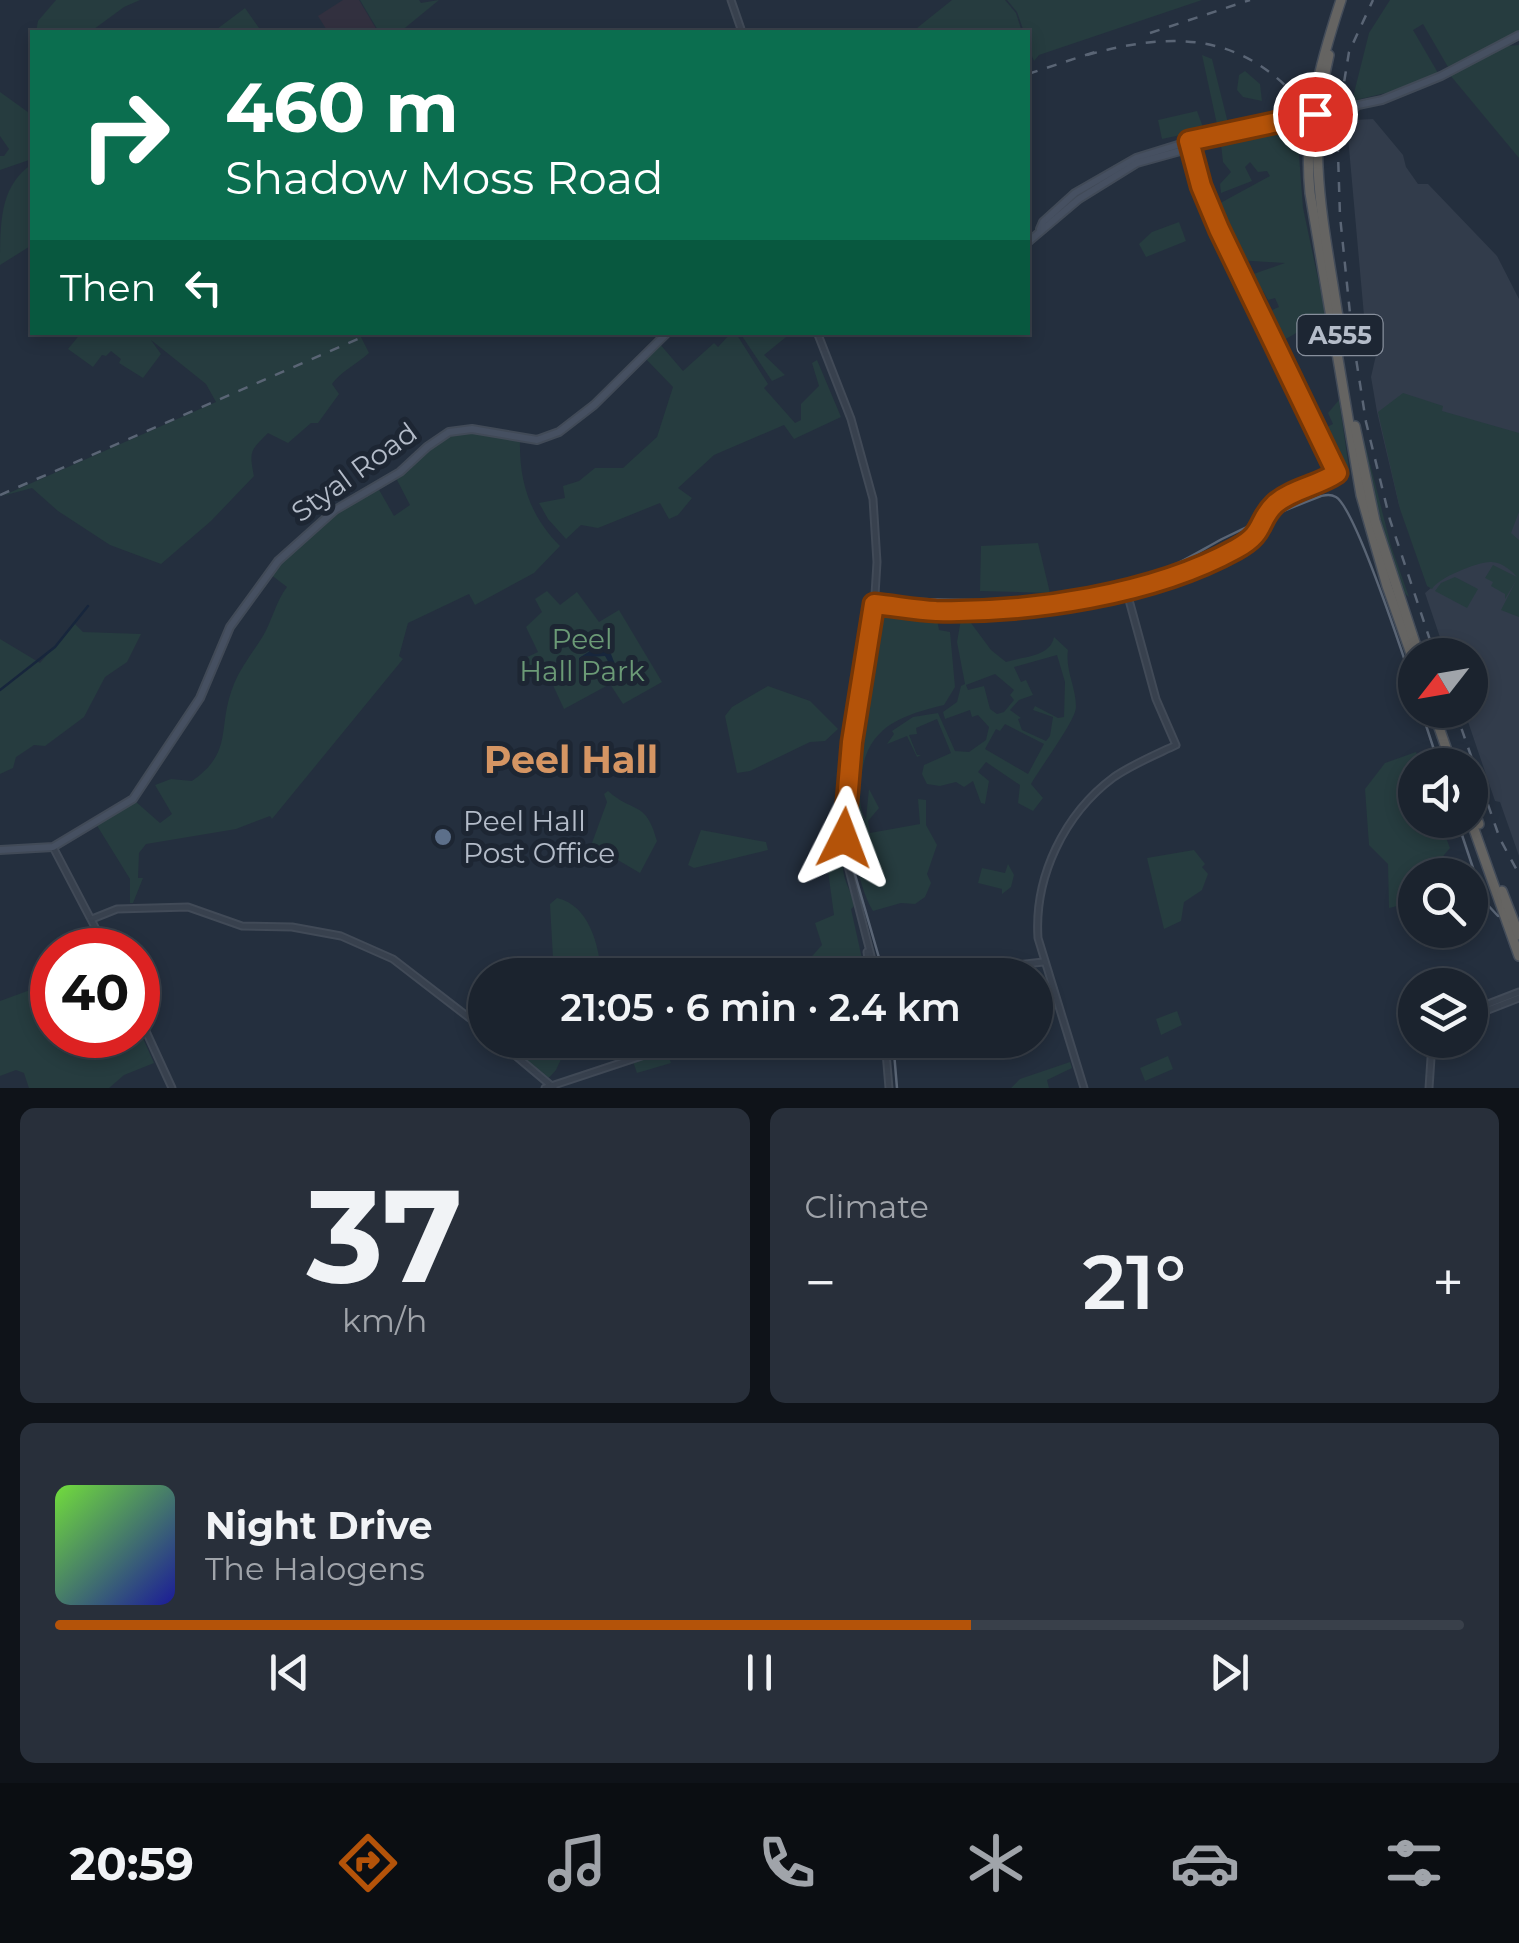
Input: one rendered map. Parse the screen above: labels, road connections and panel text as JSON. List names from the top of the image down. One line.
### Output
{"streets":{"highway":["A555"],"main road":["Styal Road"]},"districts":["Peel Hall"],"parks":["Peel Hall Park"],"places":["Peel Hall Post Office"],"north":"bottom left","page":{"turn":["460 m","Shadow Moss Road"],"then":"Then","limit":"40","trip":"21:05 · 6 min · 2.4 km","tile":[["37","km/h"],"Climate"],"heat":["−","21°","+"],"song":["Night Drive","The Halogens"],"tabs":"20:59"}}
